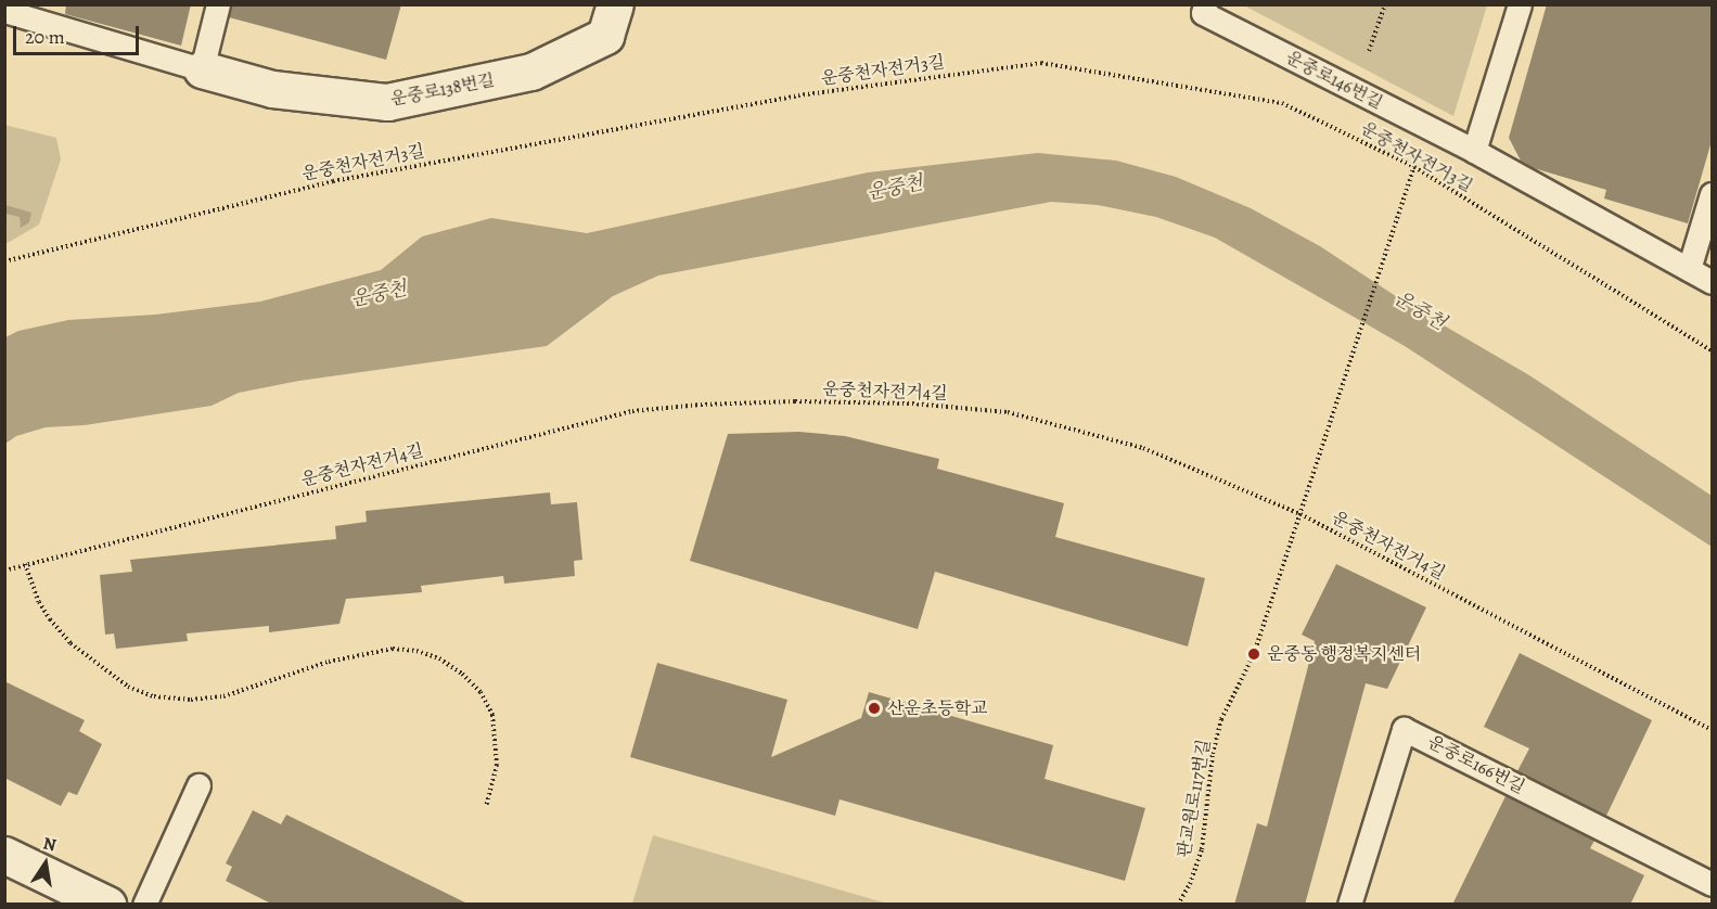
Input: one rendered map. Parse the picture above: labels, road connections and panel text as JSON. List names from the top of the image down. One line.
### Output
{"streets":{"street":["운중로138번길"],"lane":["운중로146번길","운중로166번길"],"path":["운중천자전거3길","운중천자전거4길","판교원로117번길"]},"crossings":[["운중천자전거3길","판교원로117번길"],["운중천자전거4길","판교원로117번길"]],"water":["운중천"],"places":["운중동 행정복지센터","산운초등학교"],"scale_bar":"20 m","north":"top"}
